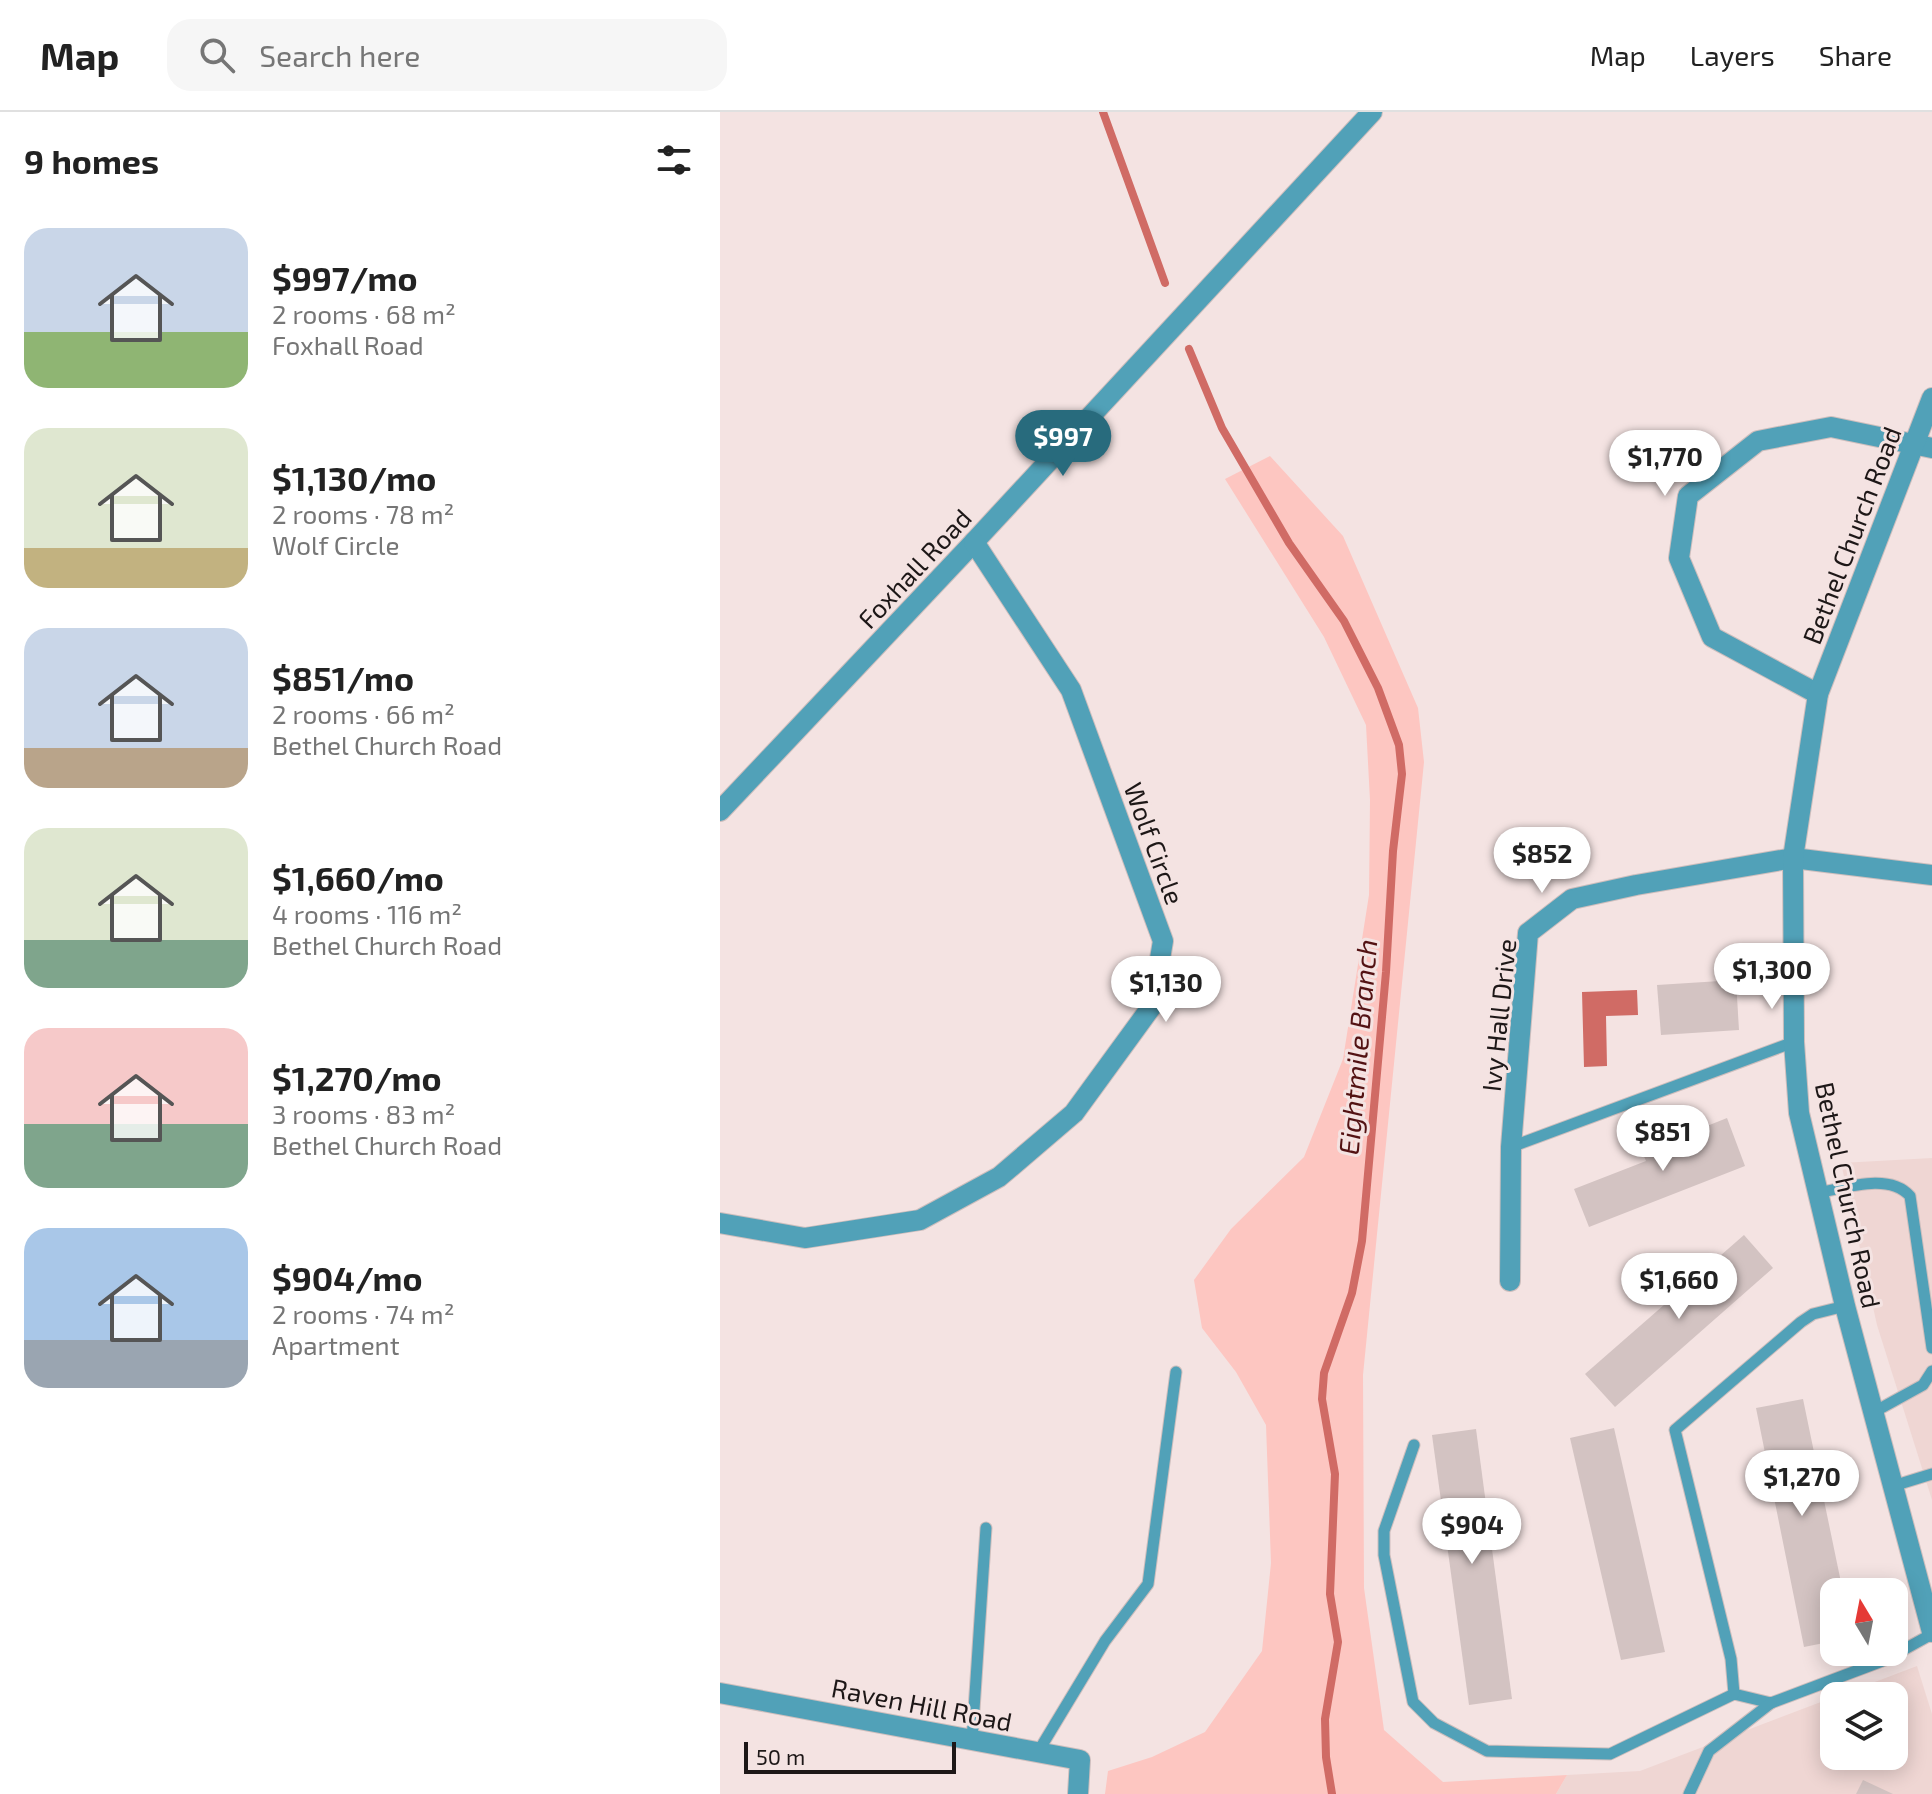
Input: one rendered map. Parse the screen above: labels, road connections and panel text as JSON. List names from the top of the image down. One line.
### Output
{"streets":{"street":["Bethel Church Road","Foxhall Road","Wolf Circle","Ivy Hall Drive","Raven Hill Road"]},"crossings":[["Bethel Church Road","Ivy Hall Drive"],["Foxhall Road","Wolf Circle"]],"water":["Eightmile Branch"],"scale_bar":"50 m","north":"top","page":{"header":"Map","search":"Search here","nav":["Map","Layers","Share"],"heading":"9 homes","list":[{"name":"$997/mo","note":"2 rooms · 68 m² · Foxhall Road"},{"name":"$1,130/mo","note":"2 rooms · 78 m² · Wolf Circle"},{"name":"$851/mo","note":"2 rooms · 66 m² · Bethel Church Road"},{"name":"$1,660/mo","note":"4 rooms · 116 m² · Bethel Church Road"},{"name":"$1,270/mo","note":"3 rooms · 83 m² · Bethel Church Road"},{"name":"$904/mo","note":"2 rooms · 74 m² · Apartment"}],"price":["$997","$1,770","$852","$1,300","$1,130","$851","$1,660","$1,270","$904"],"scale":"50 m"}}
